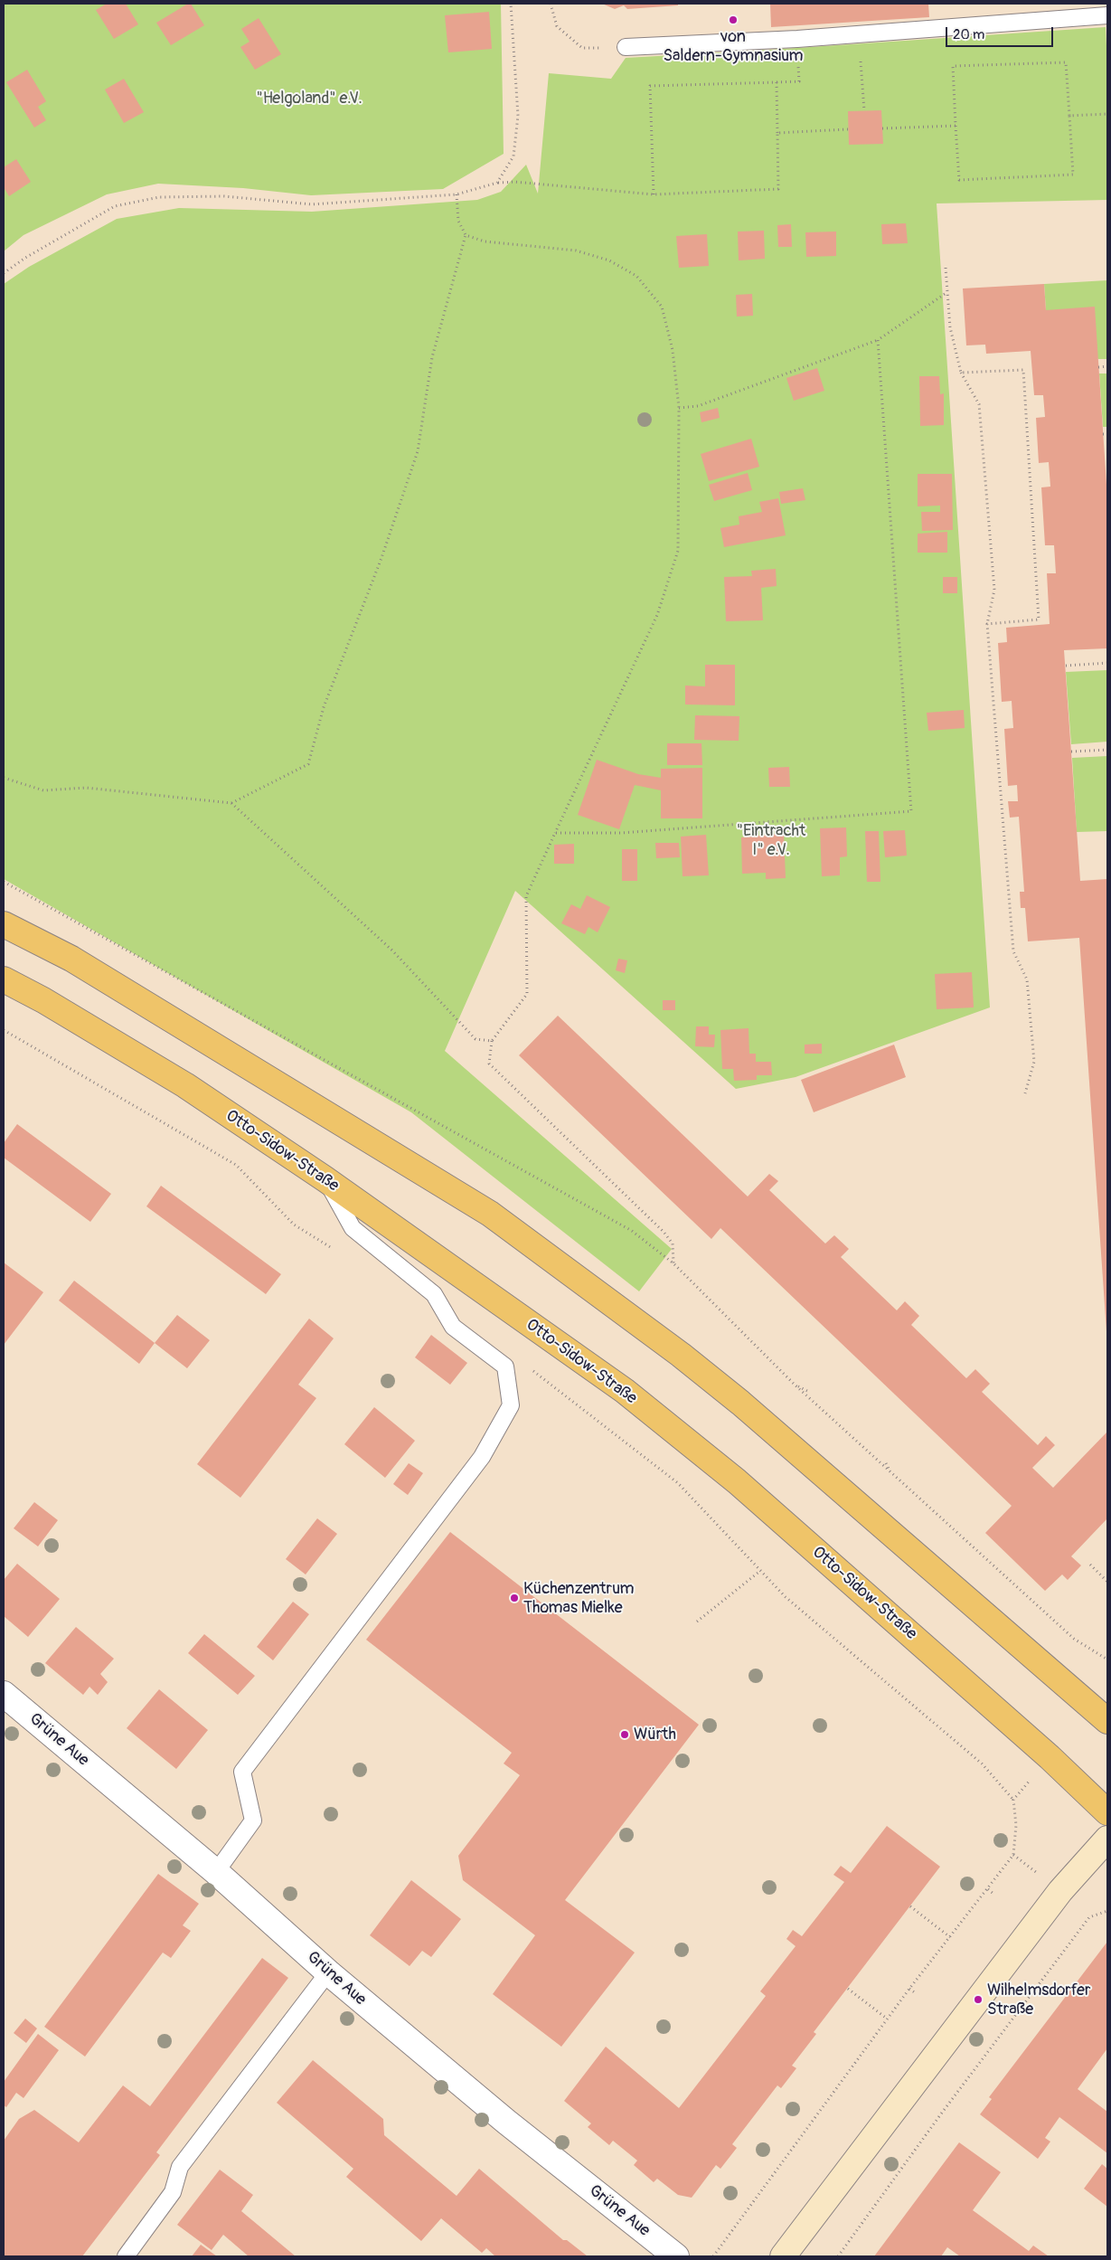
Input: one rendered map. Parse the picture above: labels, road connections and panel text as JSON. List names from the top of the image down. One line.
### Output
{"streets":{"main road":["Otto-Sidow-Straße"],"street":["Grüne Aue"]},"parks":["\"Helgoland\" e.V.","\"Eintracht I\" e.V."],"places":["von Saldern-Gymnasium","Küchenzentrum Thomas Mielke","Würth","Wilhelmsdorfer Straße"],"scale_bar":"20 m"}
